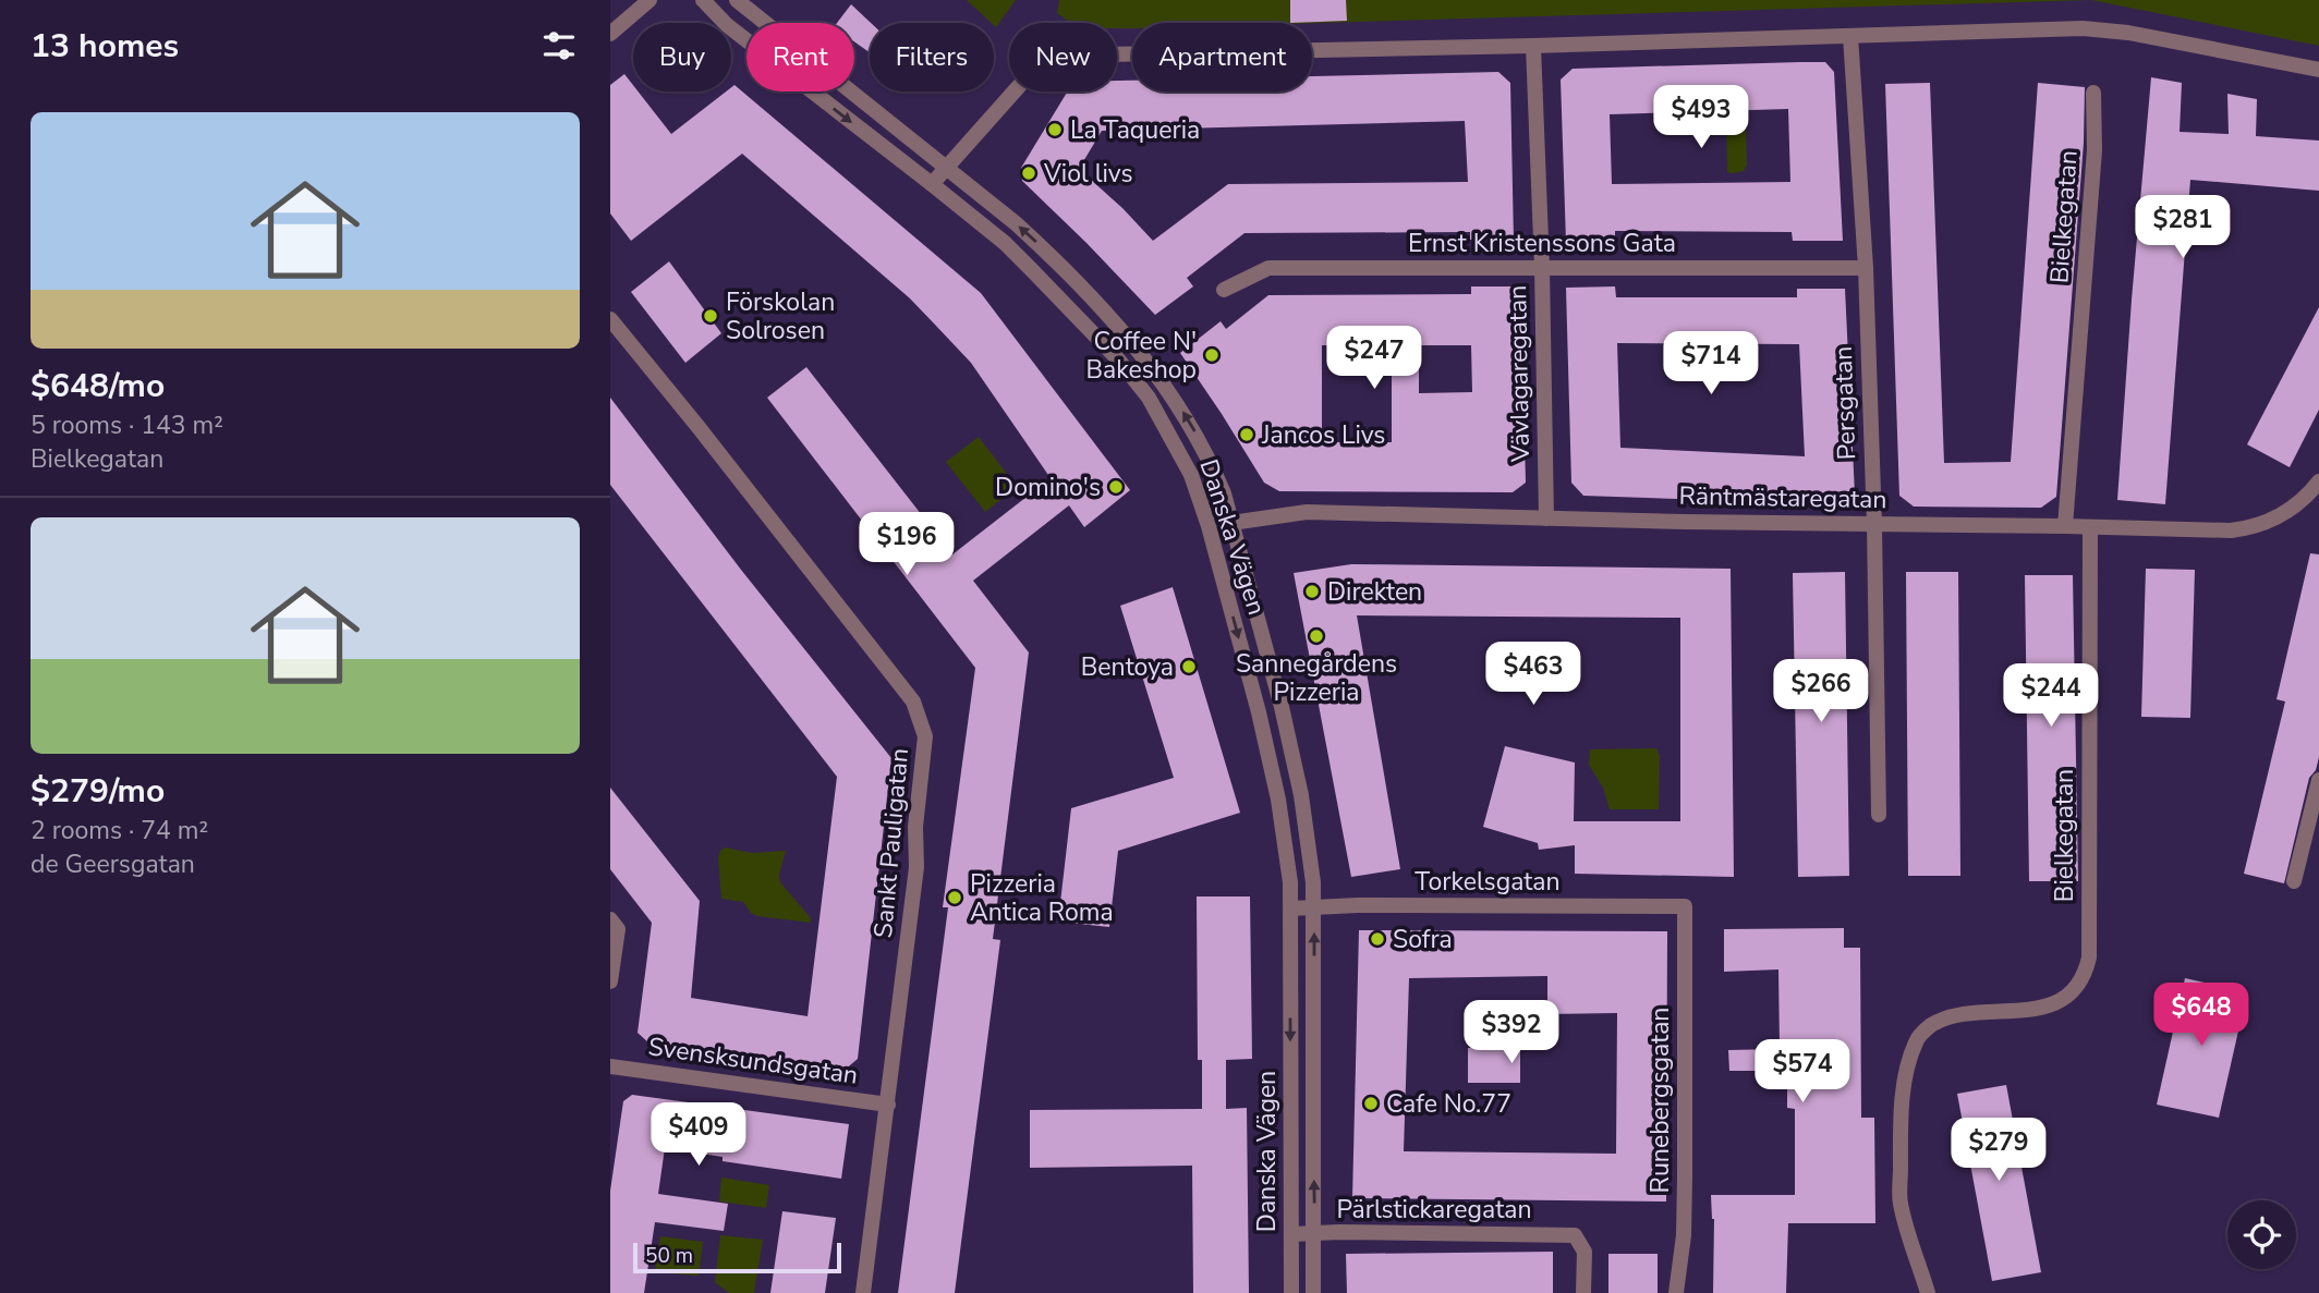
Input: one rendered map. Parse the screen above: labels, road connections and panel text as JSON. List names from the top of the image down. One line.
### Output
{"streets":{"street":["Bielkegatan","Ernst Kristenssons Gata","Vävlagaregatan","Persgatan","Räntmästaregatan","Danska Vägen","Sankt Pauligatan","Torkelsgatan","Svensksundsgatan","Runebergsgatan","Pärlstickaregatan"]},"crossings":[["Bielkegatan","Räntmästaregatan"],["Ernst Kristenssons Gata","Vävlagaregatan"],["Ernst Kristenssons Gata","Persgatan"],["Vävlagaregatan","Räntmästaregatan"],["Persgatan","Räntmästaregatan"],["Räntmästaregatan","Danska Vägen"],["Danska Vägen","Torkelsgatan"],["Danska Vägen","Pärlstickaregatan"],["Sankt Pauligatan","Svensksundsgatan"],["Torkelsgatan","Runebergsgatan"]],"places":["La Taqueria","Viol livs","Förskolan Solrosen","Coffee N' Bakeshop","Jancos Livs","Domino's","Direkten","Sannegårdens Pizzeria","Bentoya","Pizzeria Antica Roma","Sofra","Cafe No.77"],"scale_bar":"50 m","page":{"heading":"13 homes","chip":["Buy","Rent","Filters","New","Apartment"],"price":["$493","$281","$247","$714","$196","$463","$266","$244","$648","$392","$574","$409","$279"],"list":[{"name":"$648/mo","note":"5 rooms · 143 m² · Bielkegatan"},{"name":"$279/mo","note":"2 rooms · 74 m² · de Geersgatan"}],"scale":"50 m"}}
